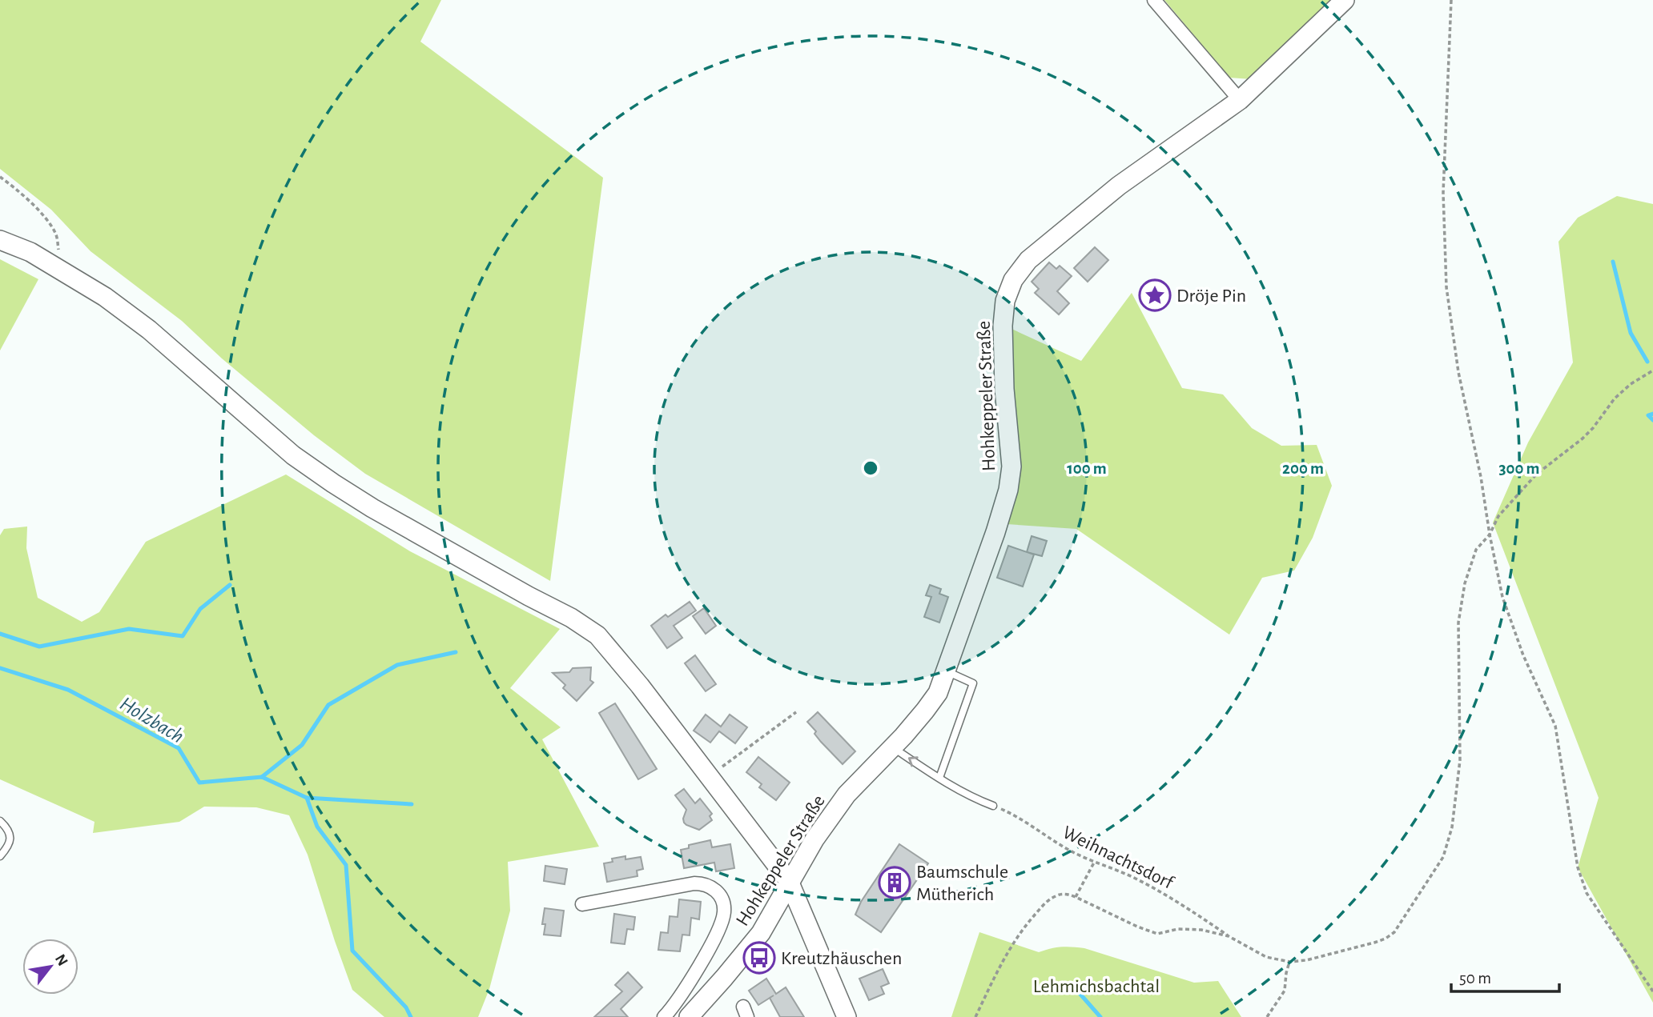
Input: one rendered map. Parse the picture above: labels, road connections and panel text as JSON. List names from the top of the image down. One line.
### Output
{"streets":{"street":["Hohkeppeler Straße"],"path":["Weihnachtsdorf"]},"water":["Holzbach"],"parks":["Lehmichsbachtal"],"places":{"place":["Dröje Pin"],"building":["Baumschule Mütherich"],"bus stop":["Kreutzhäuschen"]},"scale_bar":"50 m","north":"top right","rings":["100 m","200 m","300 m"]}
